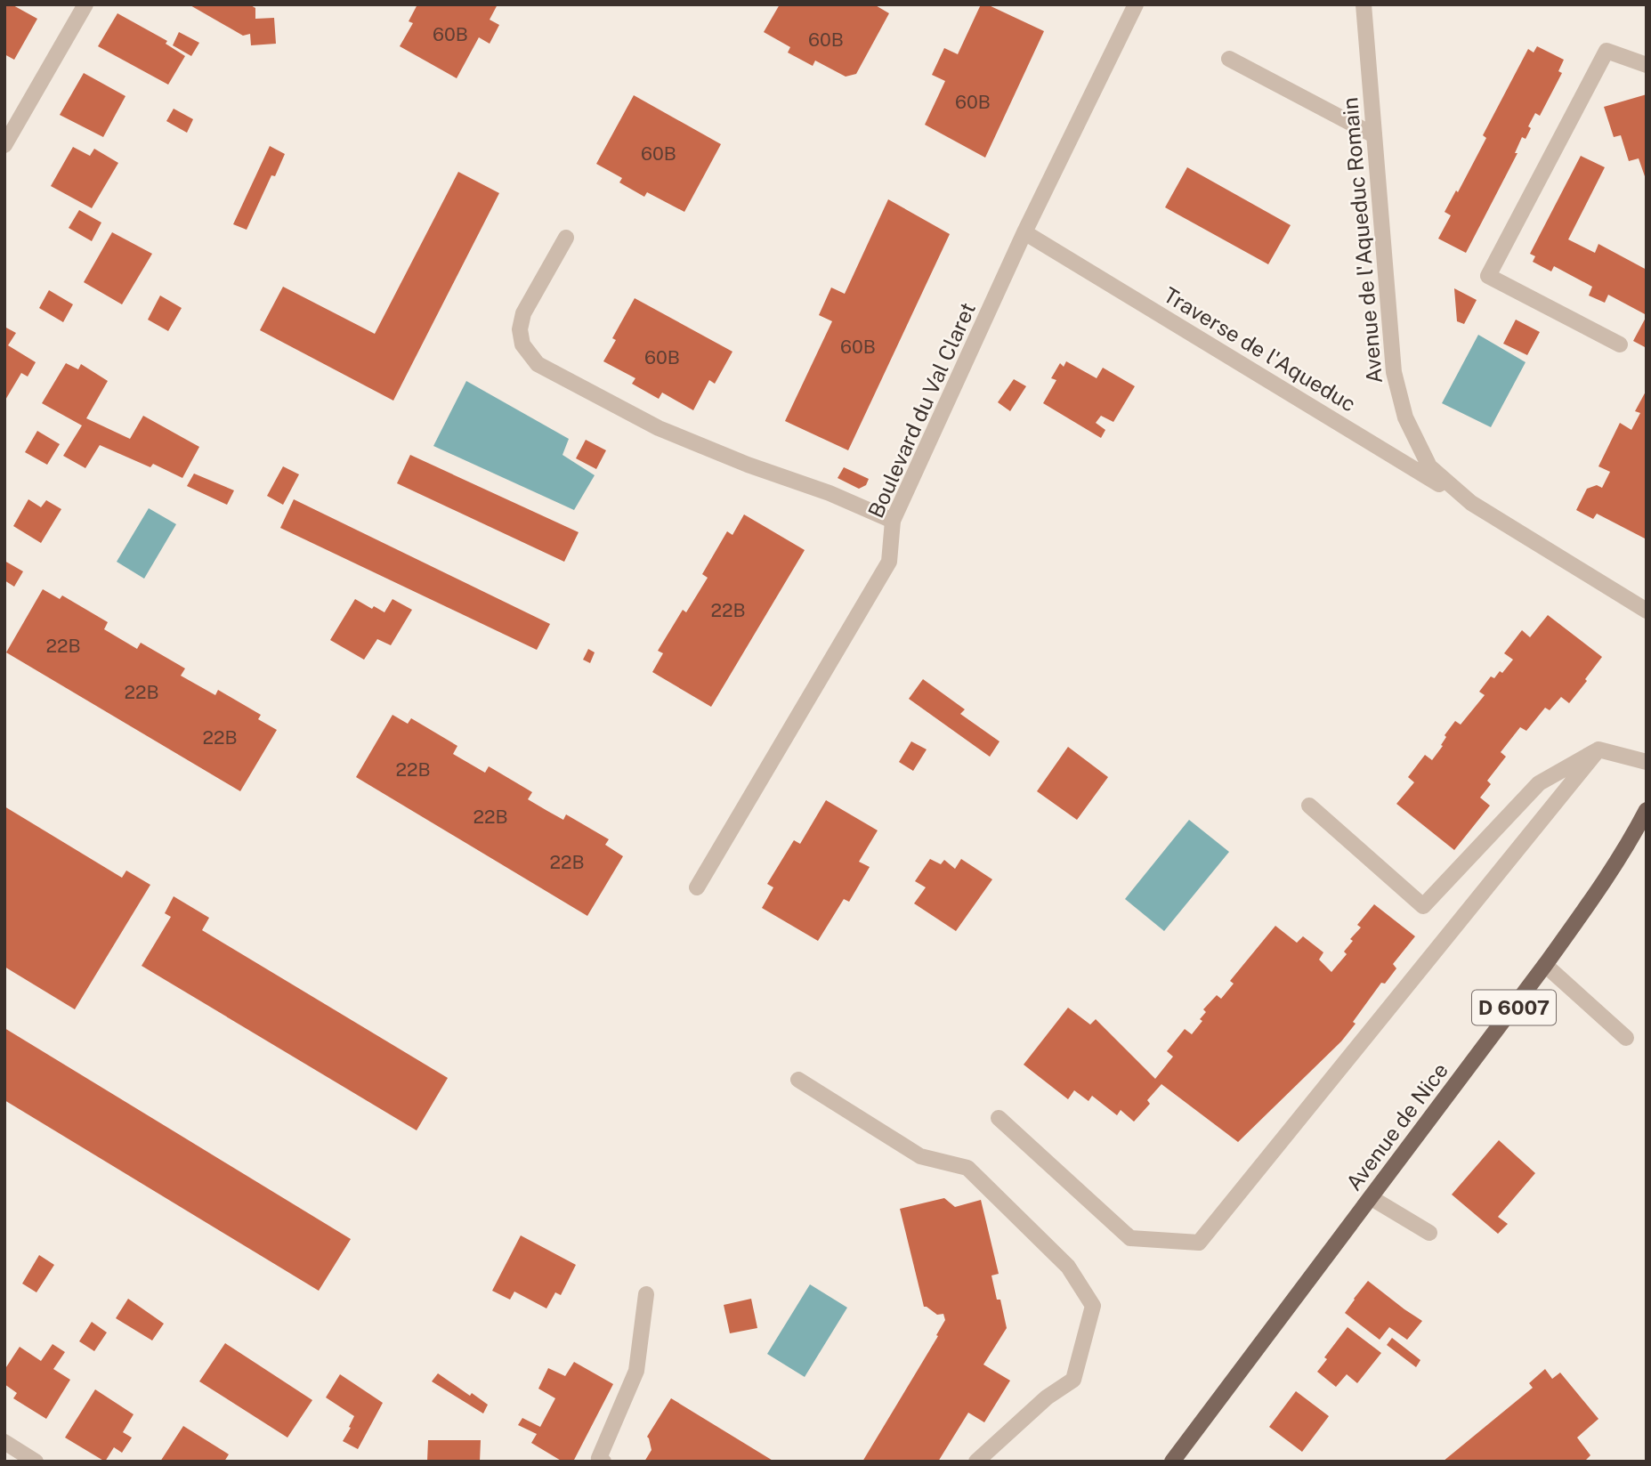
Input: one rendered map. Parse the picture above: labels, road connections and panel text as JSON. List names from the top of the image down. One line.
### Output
{"streets":{"main road":["D 6007","Avenue de Nice"],"street":["Avenue de l'Aqueduc Romain","Traverse de l'Aqueduc","Boulevard du Val Claret"]},"crossings":[["Avenue de l'Aqueduc Romain","Traverse de l'Aqueduc"],["Traverse de l'Aqueduc","Boulevard du Val Claret"]],"house_numbers":["60B","60B","60B","60B","60B","60B","22B","22B","22B","22B","22B","22B","22B"]}
